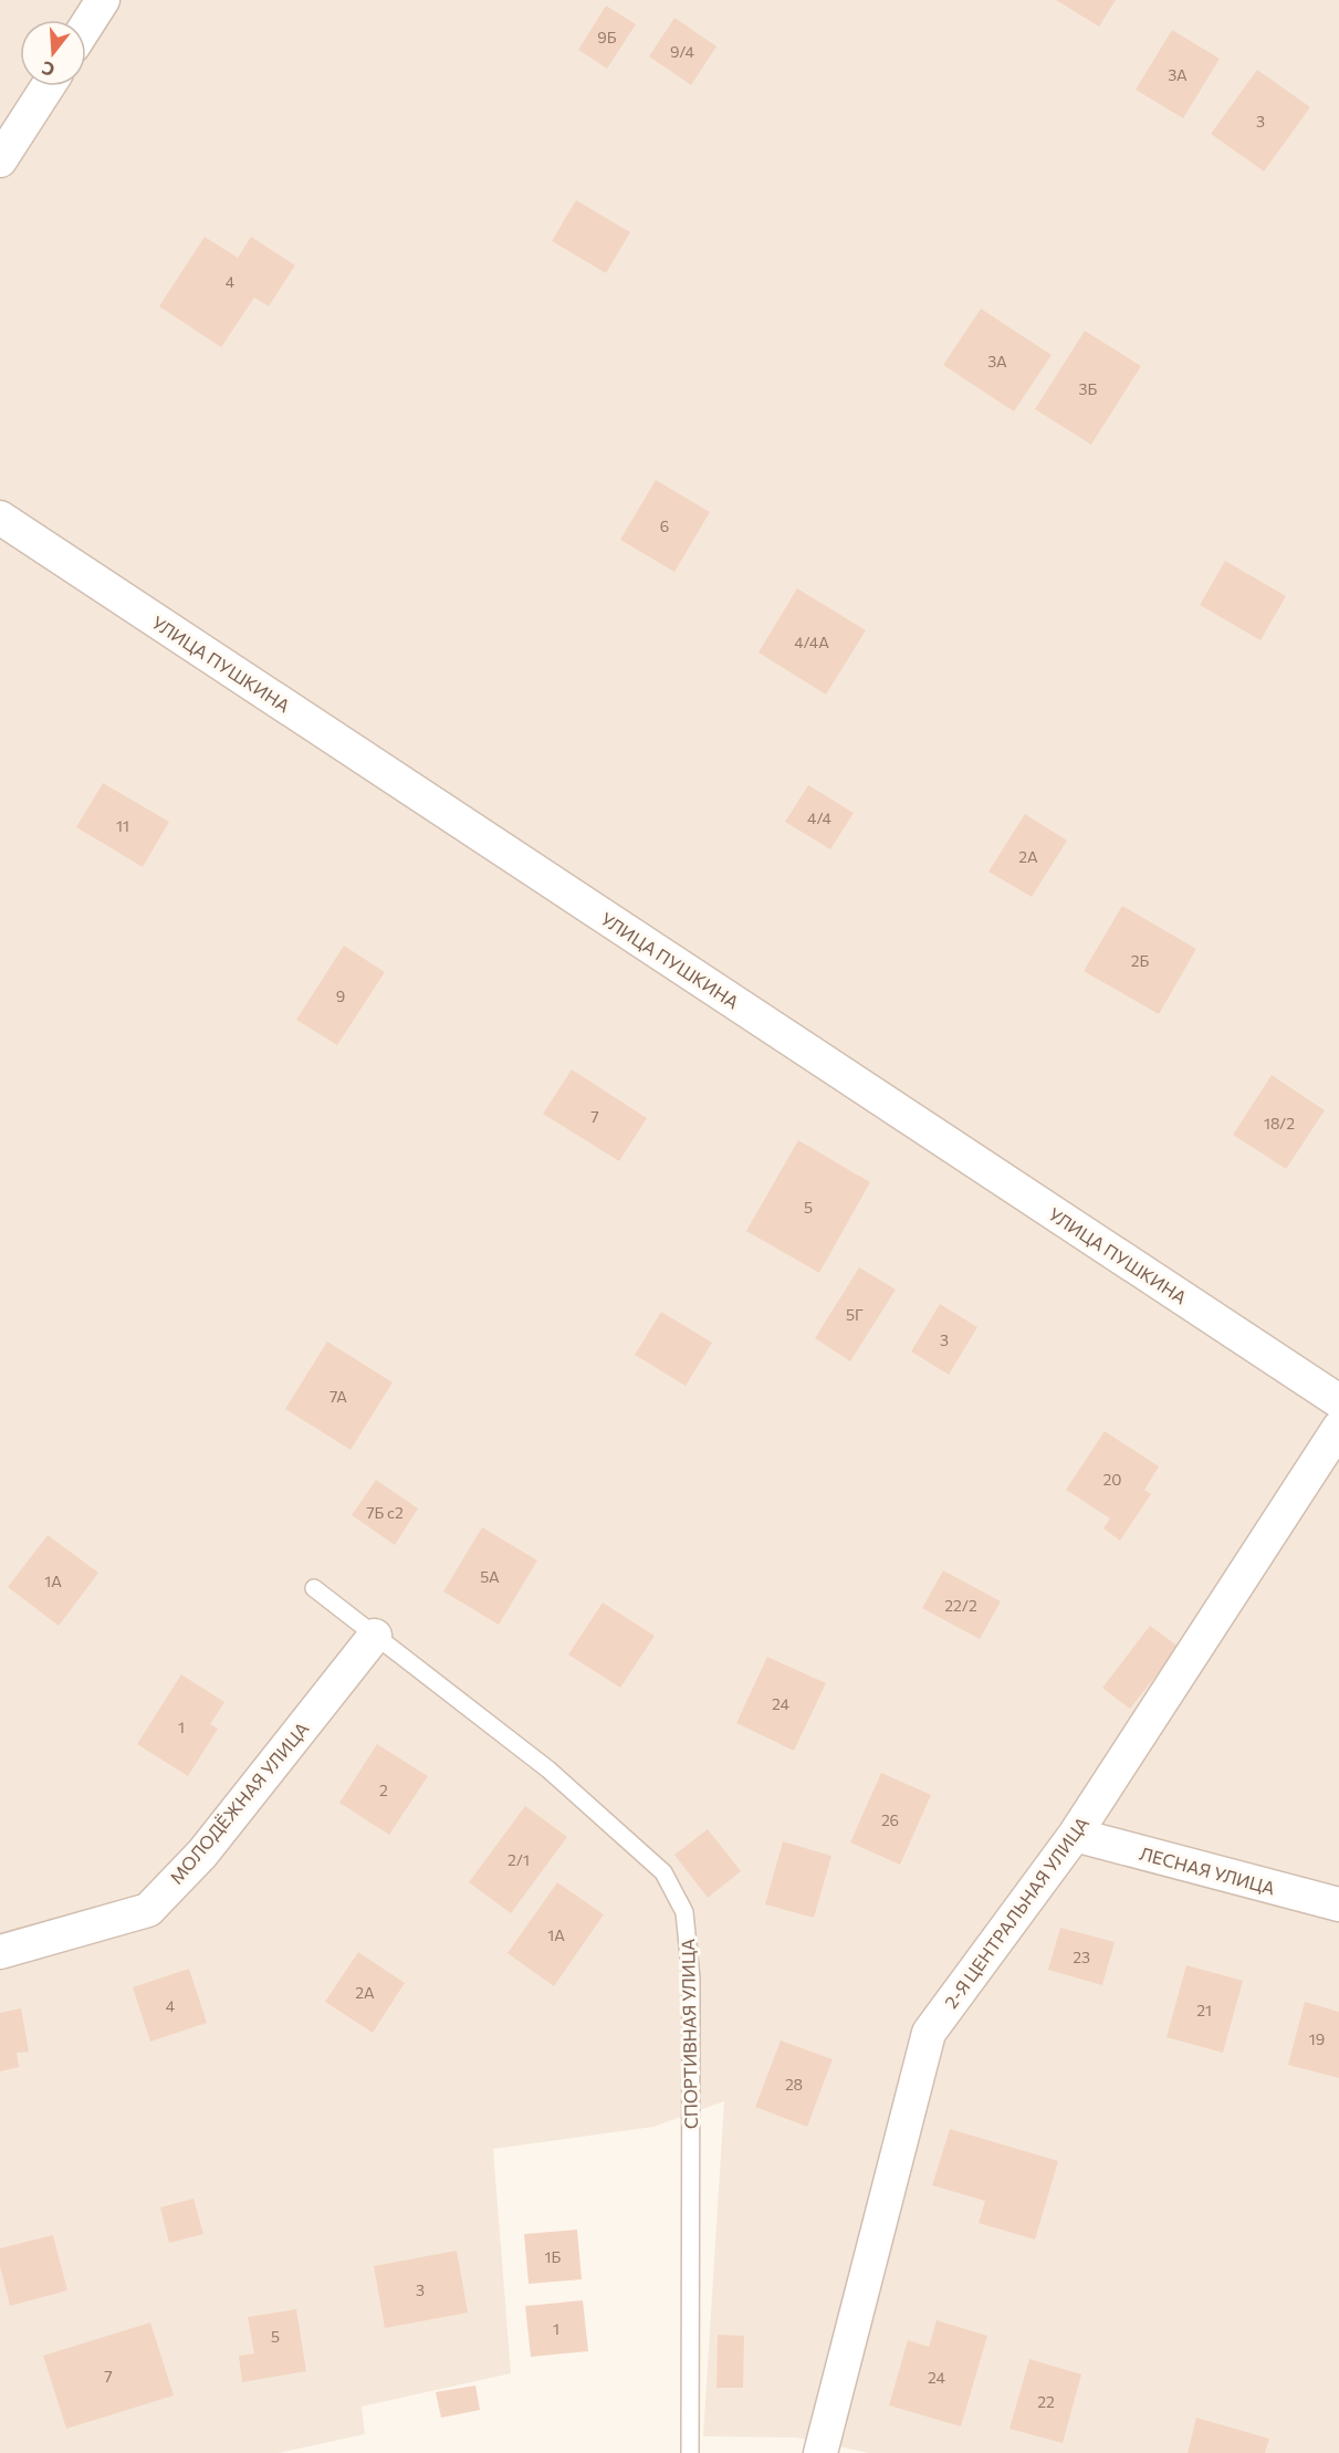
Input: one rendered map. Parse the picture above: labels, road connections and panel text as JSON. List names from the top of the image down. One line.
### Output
{"streets":{"street":["УЛИЦА ПУШКИНА","МОЛОДЁЖНАЯ УЛИЦА","ЛЕСНАЯ УЛИЦА","2-Я ЦЕНТРАЛЬНАЯ УЛИЦА"],"lane":["СПОРТИВНАЯ УЛИЦА"]},"crossings":[["МОЛОДЁЖНАЯ УЛИЦА","СПОРТИВНАЯ УЛИЦА"],["ЛЕСНАЯ УЛИЦА","2-Я ЦЕНТРАЛЬНАЯ УЛИЦА"]],"house_numbers":["9Б","9/4","3А","3","4","3А","3Б","6","4/4А","4/4","11","2А","2Б","9","7","18/2","5","5Г","3","7А","20","7Б с2","5А","1А","22/2","24","1","2","26","2/1","1А","23","2А","4","21","19","28","1Б","3","1","5","7","24","22"],"north":"bottom"}
